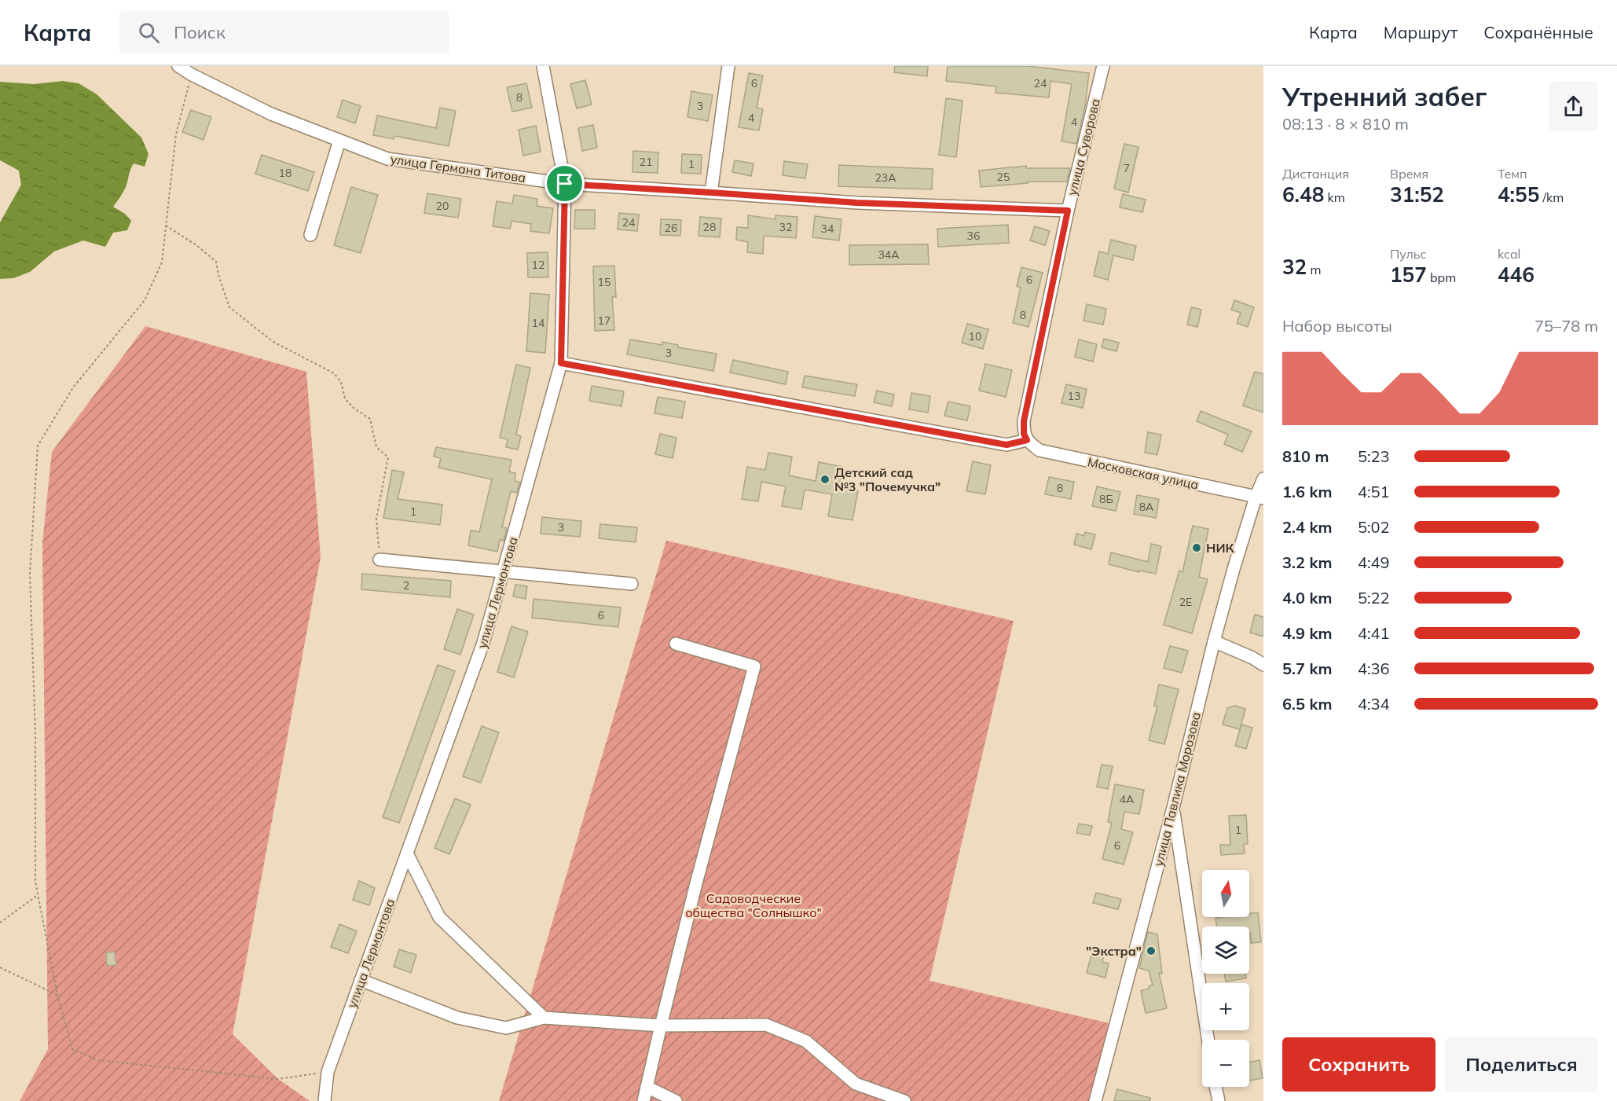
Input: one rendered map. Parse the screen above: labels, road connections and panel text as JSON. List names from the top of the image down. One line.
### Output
{"streets":{"street":["улица Суворова","улица Германа Титова","Московская улица","улица Лермонтова","улица Павлика Морозова"]},"crossings":[["улица Суворова","улица Германа Титова"],["улица Суворова","Московская улица"],["улица Германа Титова","улица Лермонтова"],["Московская улица","улица Павлика Морозова"]],"parks":["Садоводческие общества \"Солнышко\""],"places":["Детский сад №3 \"Почемучка\"","НИК","\"Экстра\""],"house_numbers":["6","24","8","3","4","4","21","1","7","18","25","23А","20","24","28","32","26","34","36","34А","12","6","15","8","17","14","10","3","13","8","8Б","8А","1","3","2","2Е","6","4А","1","6"],"north":"top","page":{"header":"Карта","search":"Поиск","nav":["Карта","Маршрут","Сохранённые"],"heading":["Утренний забег","08:13 · 8 × 810 m"],"stats":[["Дистанция","6.48 km"],["Время","31:52"],["Темп","4:55 /km"],["32 m"],["Пульс","157 bpm"],["kcal","446"]],"chart":["Набор высоты","75–78 m"],"list":[{"name":"810 m","note":"5:23"},{"name":"1.6 km","note":"4:51"},{"name":"2.4 km","note":"5:02"},{"name":"3.2 km","note":"4:49"},{"name":"4.0 km","note":"5:22"},{"name":"4.9 km","note":"4:41"},{"name":"5.7 km","note":"4:36"},{"name":"6.5 km","note":"4:34"}],"map_buttons":["+","−"],"buttons":["Сохранить","Поделиться"]}}
